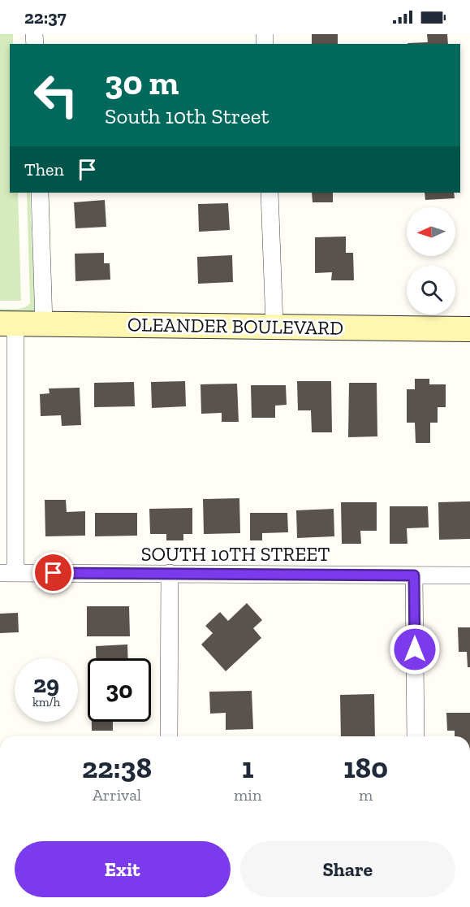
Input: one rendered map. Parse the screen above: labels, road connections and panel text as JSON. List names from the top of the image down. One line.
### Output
{"streets":{"main road":["OLEANDER BOULEVARD"],"street":["SOUTH 10TH STREET"]},"north":"left","page":{"status":"22:37","turn":["30 m","South 10th Street"],"then":"Then","speed":"29 km/h","limit":"30","eta":["22:38","Arrival","1","min","180","m"],"buttons":["Exit","Share"]}}
